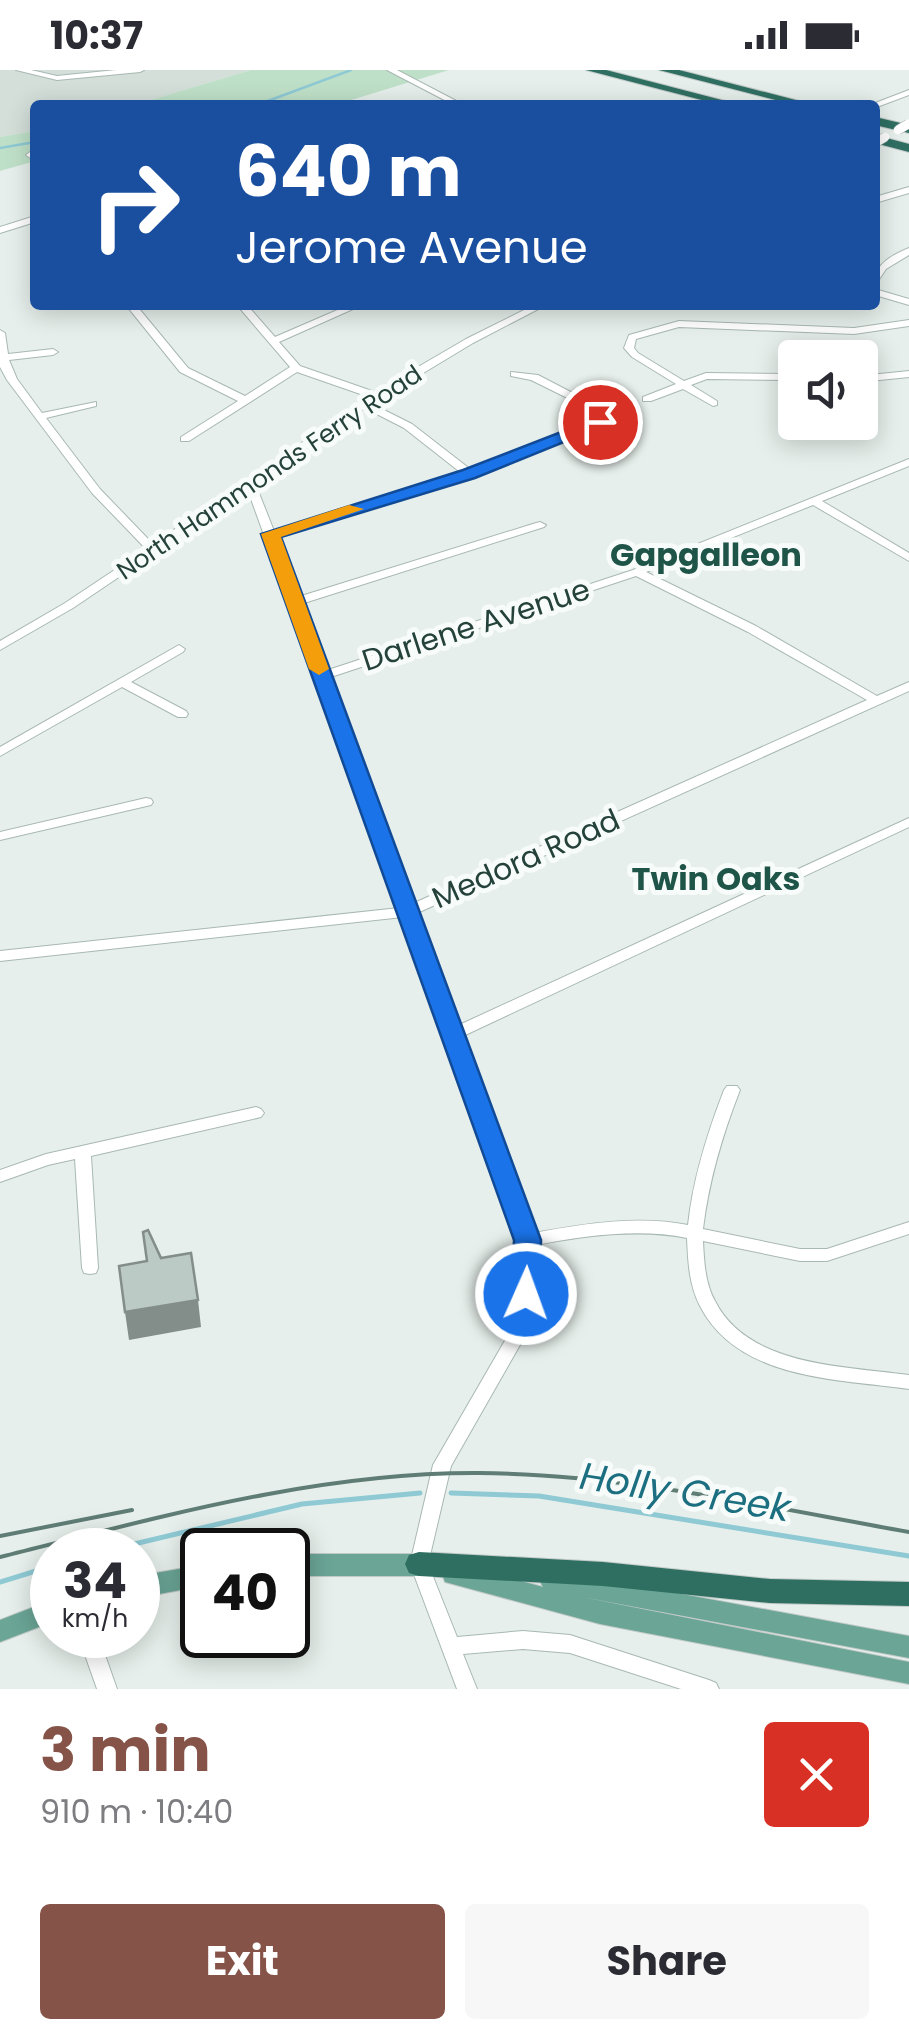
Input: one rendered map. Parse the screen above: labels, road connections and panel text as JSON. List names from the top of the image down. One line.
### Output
{"streets":{"street":["North Hammonds Ferry Road","Darlene Avenue","Medora Road"]},"districts":["Gapgalleon","Twin Oaks"],"water":["Holly Creek"],"page":{"status":"10:37","turn":["640 m","Jerome Avenue"],"speed":"34 km/h","limit":"40","heading":["3 min","910 m · 10:40"],"buttons":["Exit","Share"]}}
